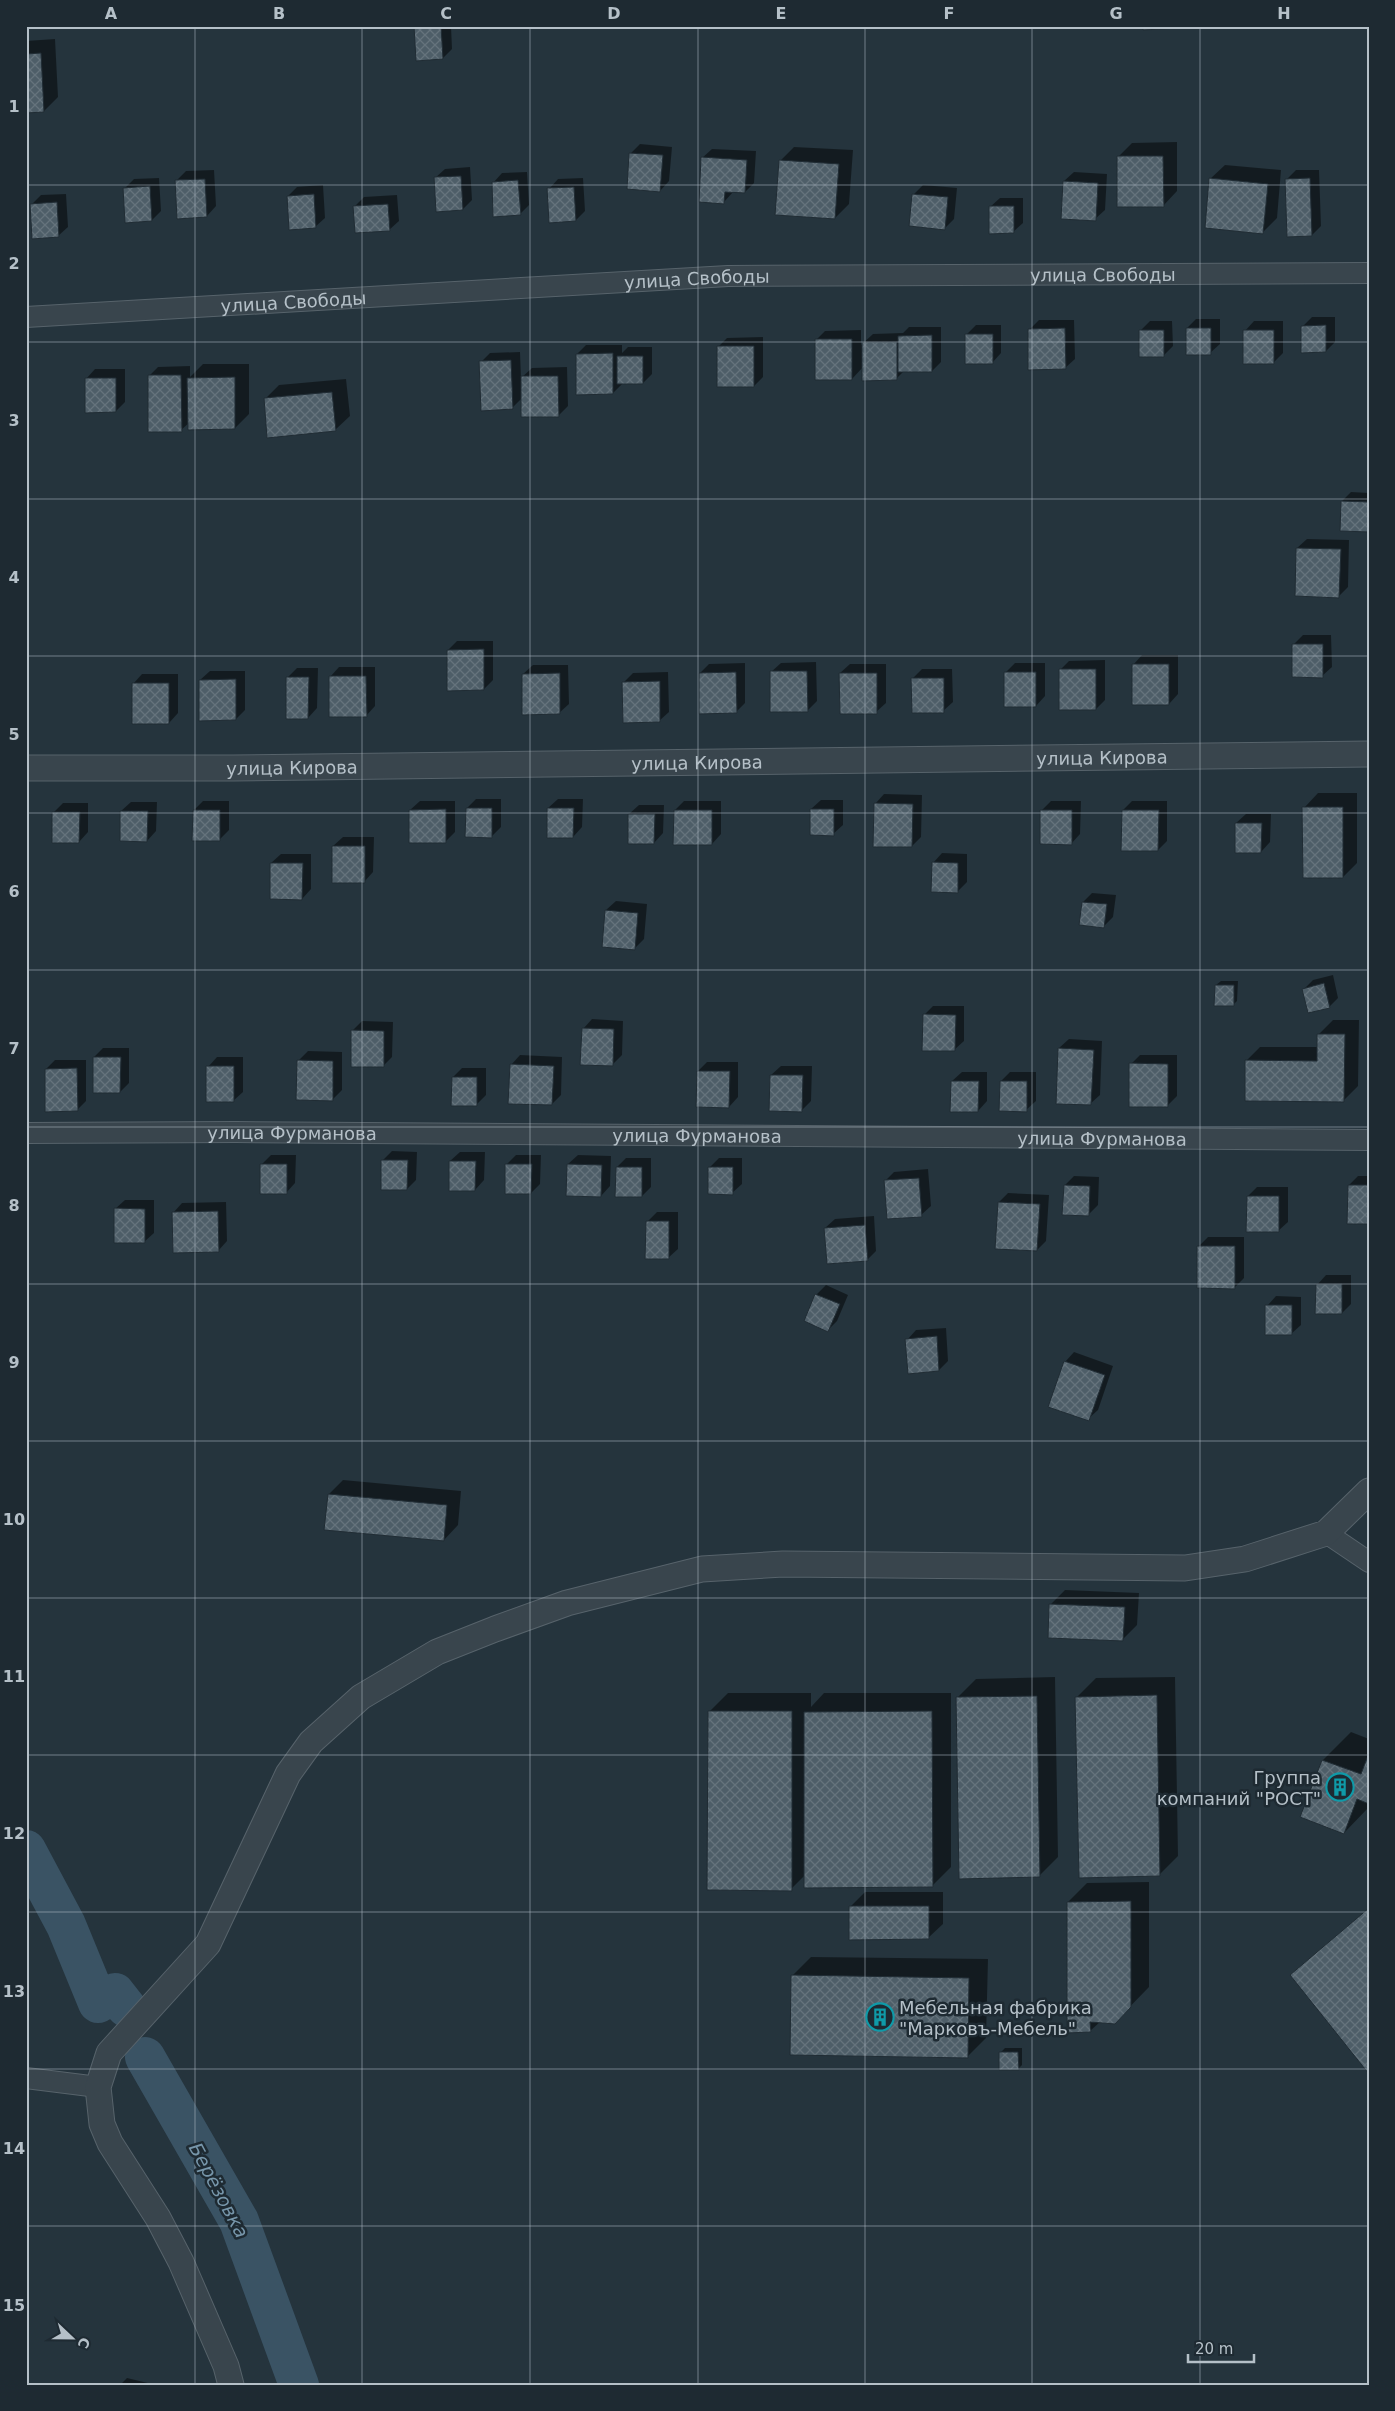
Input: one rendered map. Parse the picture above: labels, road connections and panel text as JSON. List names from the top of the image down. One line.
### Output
{"streets":{"street":["улица Свободы","улица Кирова","улица Фурманова"]},"water":["Берёзовка"],"places":{"building":["Группа компаний \"РОСТ\"","Мебельная фабрика \"Марковъ-Мебель\""]},"scale_bar":"20 m","north":"right","grid":{"columns":["A","B","C","D","E","F","G","H"],"rows":["1","2","3","4","5","6","7","8","9","10","11","12","13","14","15"]}}
